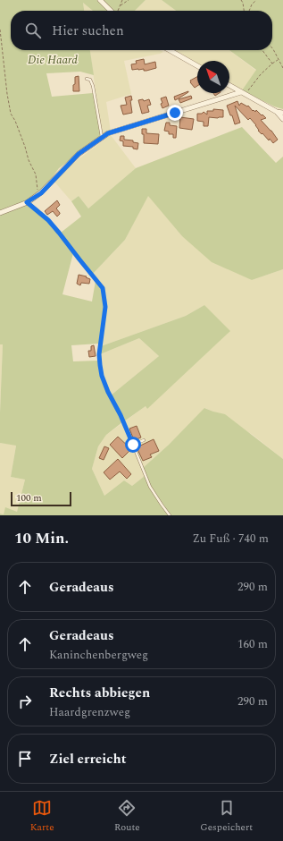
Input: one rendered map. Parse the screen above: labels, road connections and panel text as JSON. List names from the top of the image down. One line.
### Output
{"parks":["Die Haard"],"scale_bar":"100 m","north":"top left","page":{"search":"Hier suchen","scale":"100 m","heading":["10 Min.","Zu Fuß · 740 m"],"list":[["Geradeaus","290 m"],["Geradeaus","Kaninchenbergweg","160 m"],["Rechts abbiegen","Haardgrenzweg","290 m"],"Ziel erreicht"],"nav":["Karte","Route","Gespeichert"]}}
